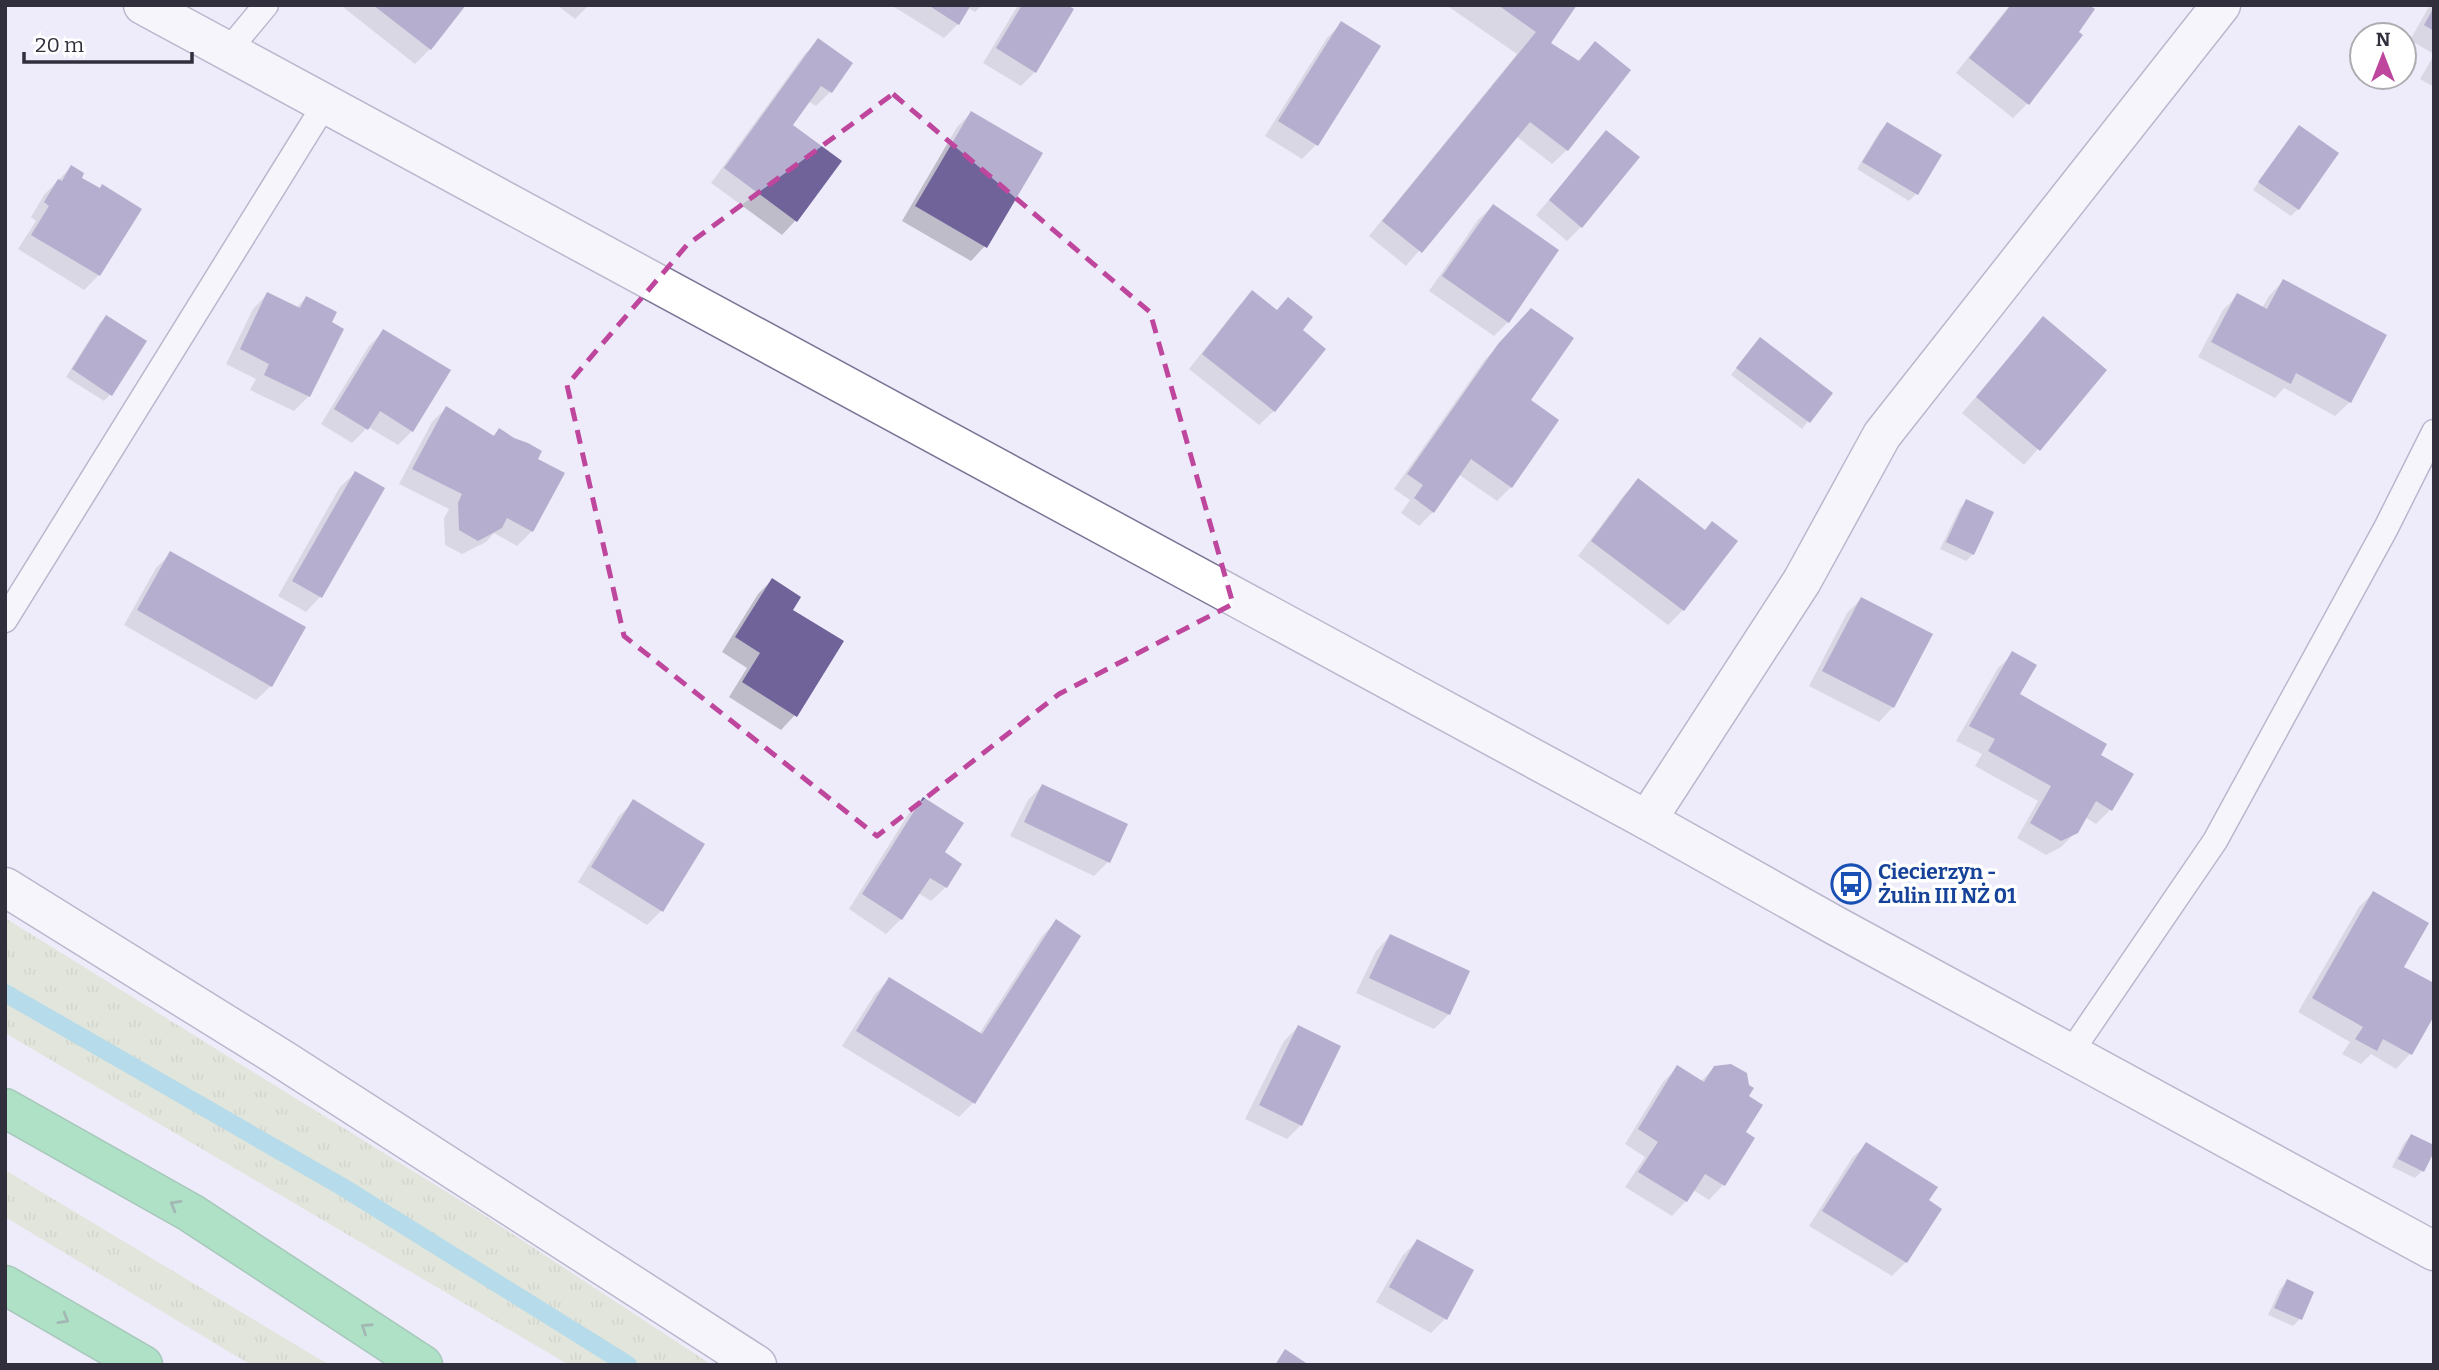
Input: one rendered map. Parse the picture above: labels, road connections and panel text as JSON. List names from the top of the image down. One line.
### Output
{"places":{"bus stop":["Ciecierzyn - Żulin III NŻ 01"]},"scale_bar":"20 m","north":"top"}
